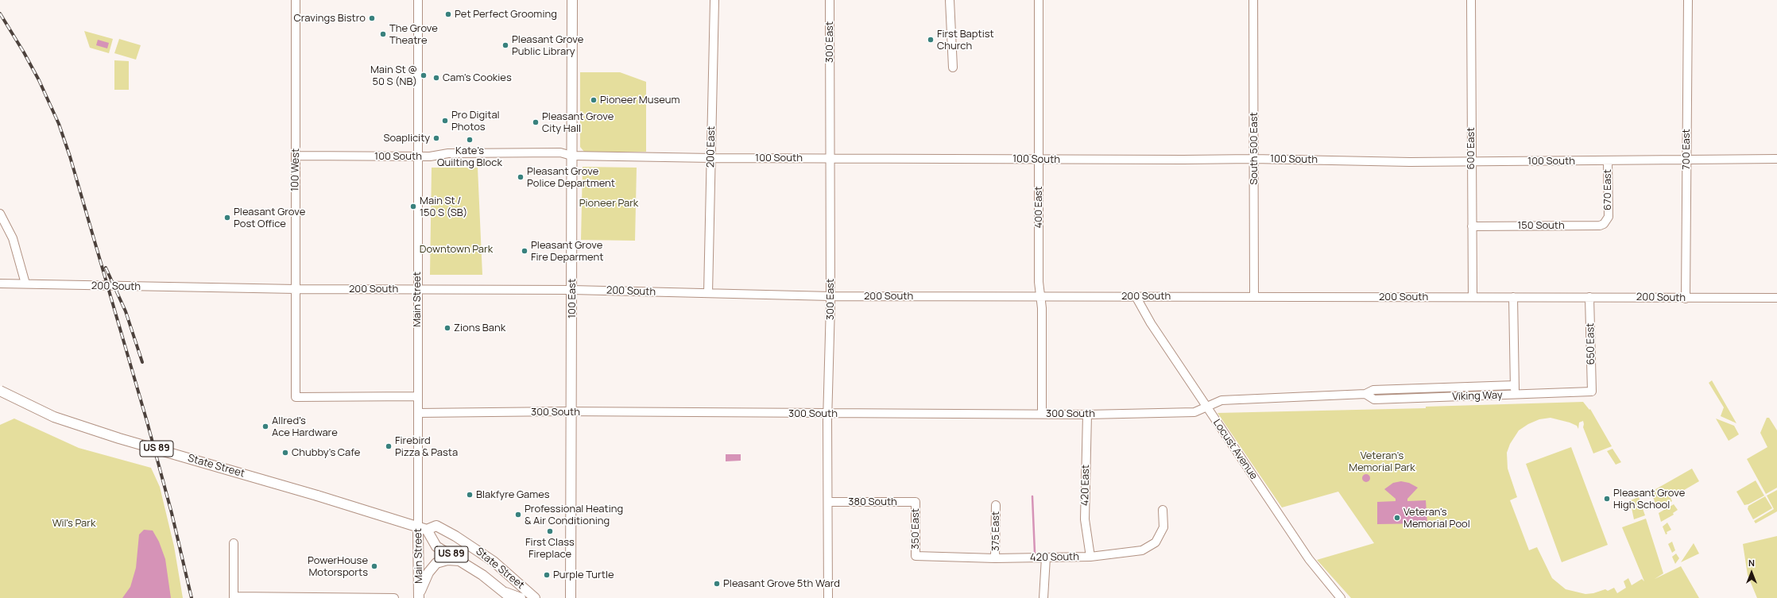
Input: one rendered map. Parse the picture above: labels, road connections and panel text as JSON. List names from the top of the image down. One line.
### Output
{"streets":{"main road":["100 East","Main Street","US 89","State Street"],"street":["300 East","200 East","South 500 East","600 East","700 East","100 South","100 West","670 East","400 East","150 South","200 South","650 East","Viking Way","300 South","Locust Avenue","420 East","380 South","350 East","375 East","420 South"]},"crossings":[["300 East","100 South"],["300 East","200 South"],["300 East","300 South"],["300 East","380 South"],["200 East","100 South"],["200 East","200 South"],["South 500 East","100 South"],["South 500 East","200 South"],["600 East","100 South"],["600 East","150 South"],["600 East","200 South"],["700 East","100 South"],["700 East","200 South"],["100 South","100 West"],["100 South","670 East"],["100 South","400 East"],["100 South","100 East"],["100 South","Main Street"],["100 West","200 South"],["100 West","Main Street"],["670 East","150 South"],["400 East","200 South"],["400 East","300 South"],["200 South","100 East"],["200 South","Main Street"],["200 South","650 East"],["200 South","Locust Avenue"],["100 East","300 South"],["Main Street","300 South"],["Main Street","State Street"],["650 East","Viking Way"],["Viking Way","300 South"],["Viking Way","Locust Avenue"],["300 South","Locust Avenue"],["300 South","420 East"],["420 East","420 South"],["380 South","350 East"],["350 East","420 South"],["375 East","420 South"]],"parks":["Pioneer Park","Downtown Park","Veteran's Memorial Park","Wil's Park"],"places":["Pet Perfect Grooming","Cravings Bistro","The Grove Theatre","First Baptist Church","Pleasant Grove Public Library","Main St @ 50 S (NB)","Cam's Cookies","Pioneer Museum","Pro Digital Photos","Pleasant Grove City Hall","Soaplicity","Kate's Quilting Block","Pleasant Grove Police Department","Main St / 150 S (SB)","Pleasant Grove Post Office","Pleasant Grove Fire Deparment","Zions Bank","Allred's Ace Hardware","Firebird Pizza & Pasta","Chubby's Cafe","Blakfyre Games","Pleasant Grove High School","Professional Heating & Air Conditioning","Veteran's Memorial Pool","First Class Fireplace","PowerHouse Motorsports","Purple Turtle","Pleasant Grove 5th Ward"],"north":"top"}
